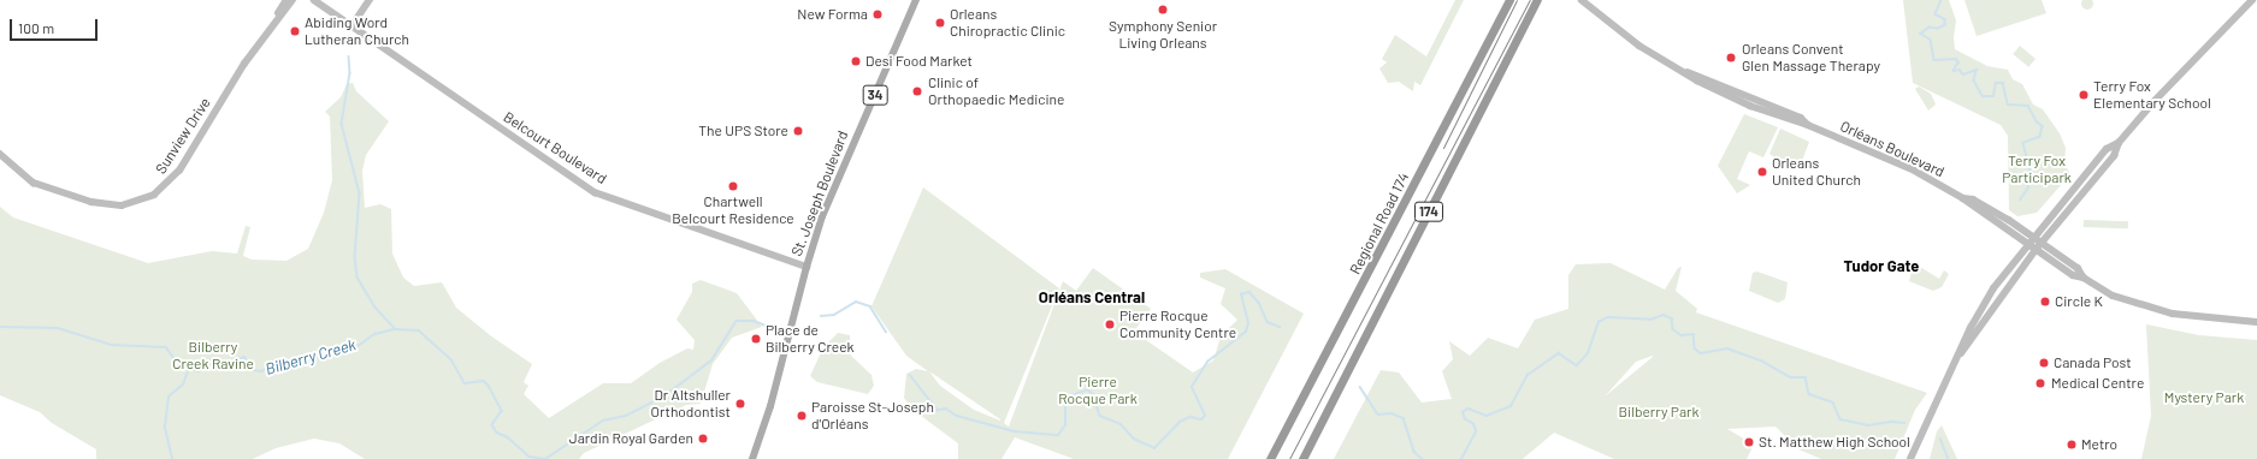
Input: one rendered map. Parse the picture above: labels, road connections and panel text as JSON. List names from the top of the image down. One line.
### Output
{"streets":{"highway":["174","Regional Road 174"],"main road":["34","Sunview Drive","Belcourt Boulevard","Orléans Boulevard","St. Joseph Boulevard"]},"crossings":[["Belcourt Boulevard","St. Joseph Boulevard"]],"districts":["Tudor Gate","Orléans Central"],"water":["Bilberry Creek"],"parks":["Terry Fox Participark","Bilberry Creek Ravine","Pierre Rocque Park","Mystery Park","Bilberry Park"],"places":["Symphony Senior Living Orleans","New Forma","Orleans Chiropractic Clinic","Abiding Word Lutheran Church","Orleans Convent Glen Massage Therapy","Desi Food Market","Clinic of Orthopaedic Medicine","Terry Fox Elementary School","The UPS Store","Orleans United Church","Chartwell Belcourt Residence","Circle K","Pierre Rocque Community Centre","Place de Bilberry Creek","Canada Post","Medical Centre","Dr Altshuller Orthodontist","Paroisse St-Joseph d'Orléans","Jardin Royal Garden","St. Matthew High School","Metro"],"scale_bar":"100 m"}
